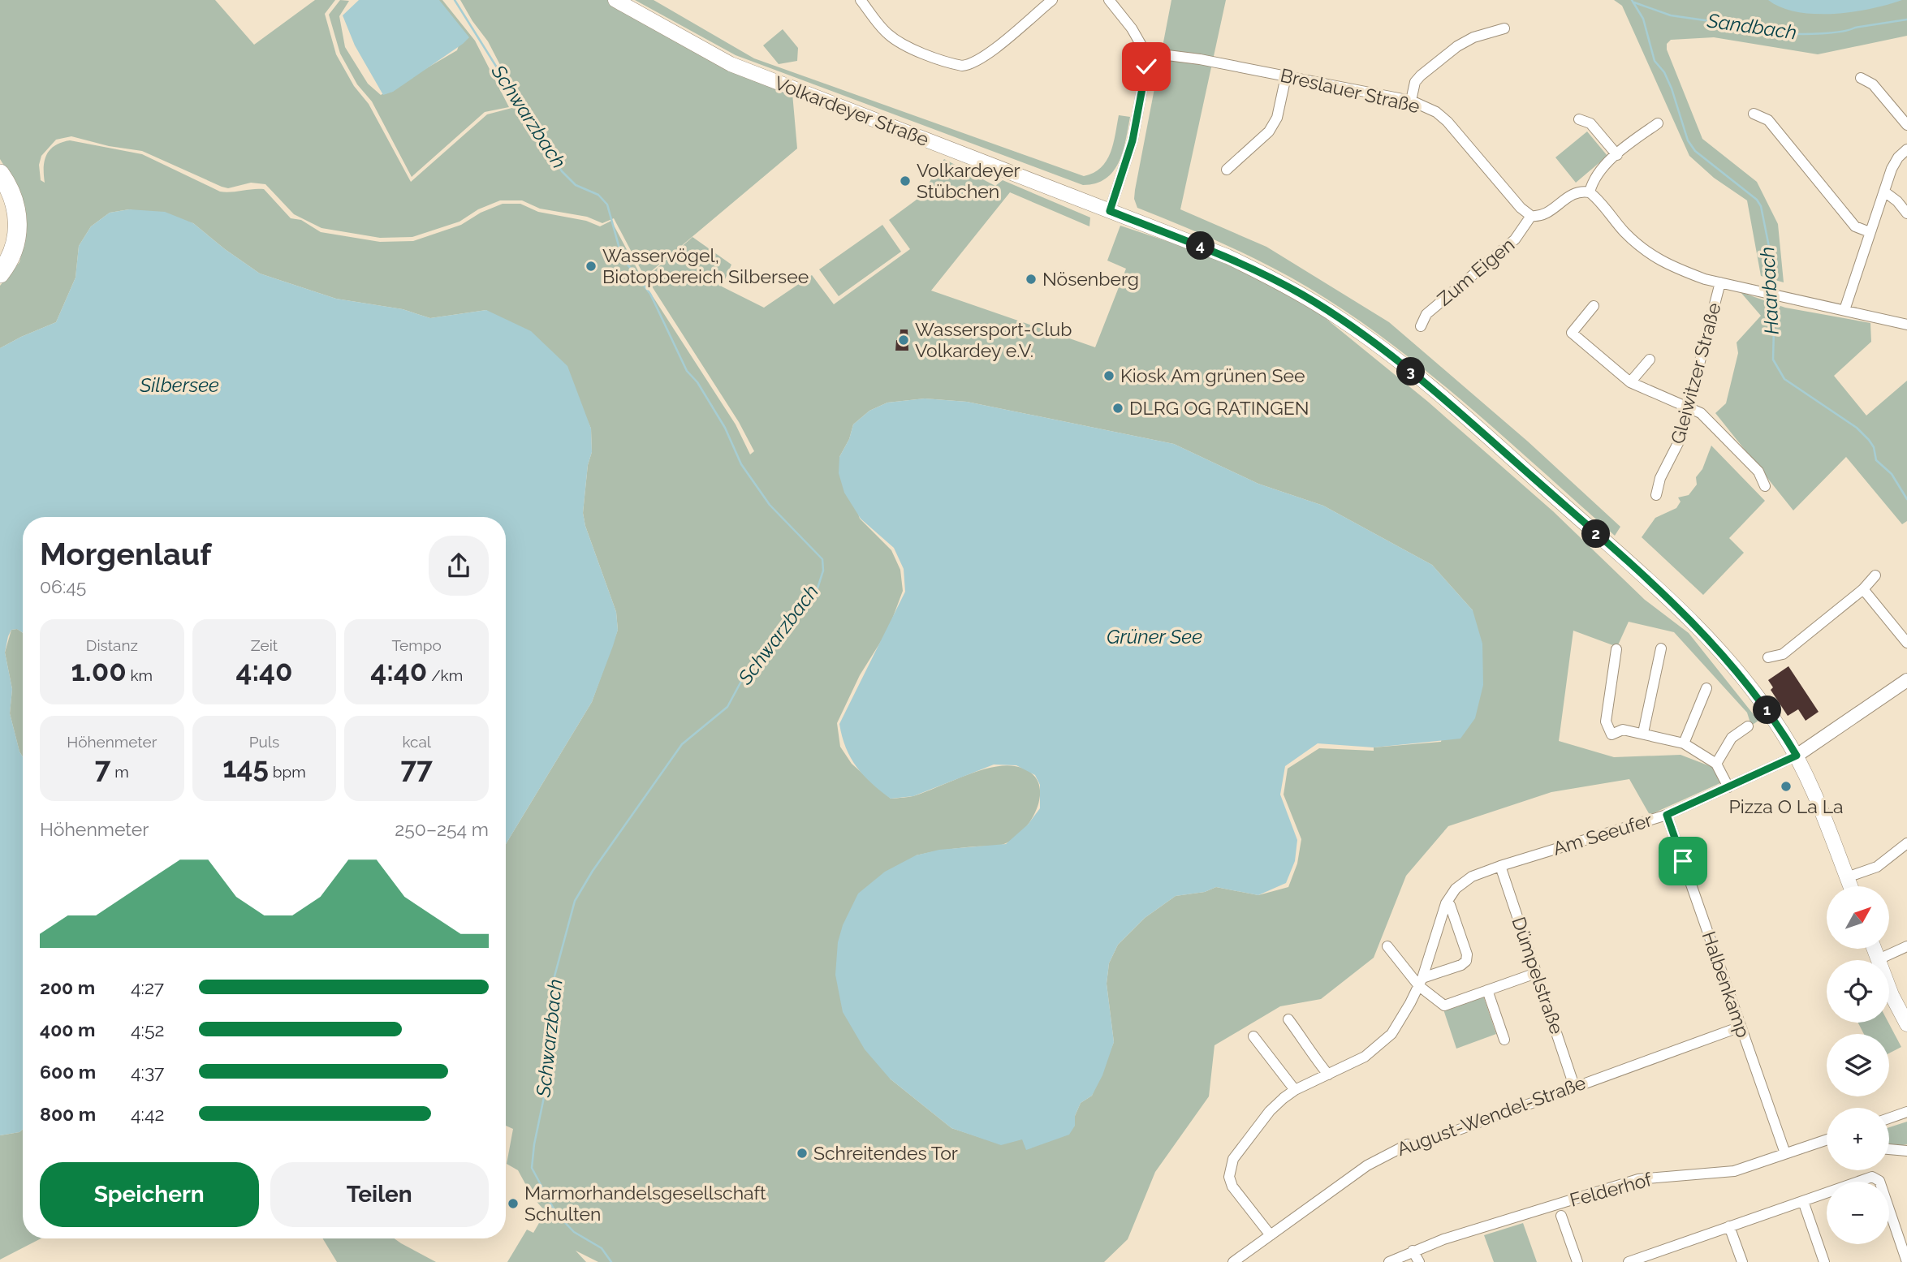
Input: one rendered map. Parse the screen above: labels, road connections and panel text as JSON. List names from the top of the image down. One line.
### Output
{"streets":{"main road":["Volkardeyer Straße"],"street":["Breslauer Straße","Zum Eigen","Gleiwitzer Straße","Am Seeufer","Dümpelstraße","Halbenkamp","August-Wendel-Straße","Felderhof"]},"crossings":[["Breslauer Straße","Zum Eigen"],["Volkardeyer Straße","Am Seeufer"],["Am Seeufer","Dümpelstraße"],["Am Seeufer","Halbenkamp"],["Am Seeufer","August-Wendel-Straße"],["Dümpelstraße","August-Wendel-Straße"],["Halbenkamp","August-Wendel-Straße"],["Halbenkamp","Felderhof"]],"water":["Sandbach","Schwarzbach","Haarbach","Silbersee","Grüner See"],"places":["Volkardeyer Stübchen","Wasservögel, Biotopbereich Silbersee","Nösenberg","Wassersport-Club Volkardey e.V.","Kiosk Am grünen See","DLRG OG RATINGEN","Pizza O La La","Schreitendes Tor","Marmorhandelsgesellschaft Schulten"],"north":"top right","page":{"pins":["4","3","2","1"],"heading":["Morgenlauf","06:45"],"stats":[["Distanz","1.00 km"],["Zeit","4:40"],["Tempo","4:40 /km"],["Höhenmeter","7 m"],["Puls","145 bpm"],["kcal","77"]],"chart":["Höhenmeter","250–254 m"],"map_buttons":["+","−"],"list":[{"name":"200 m","note":"4:27"},{"name":"400 m","note":"4:52"},{"name":"600 m","note":"4:37"},{"name":"800 m","note":"4:42"}],"buttons":["Speichern","Teilen"]}}
